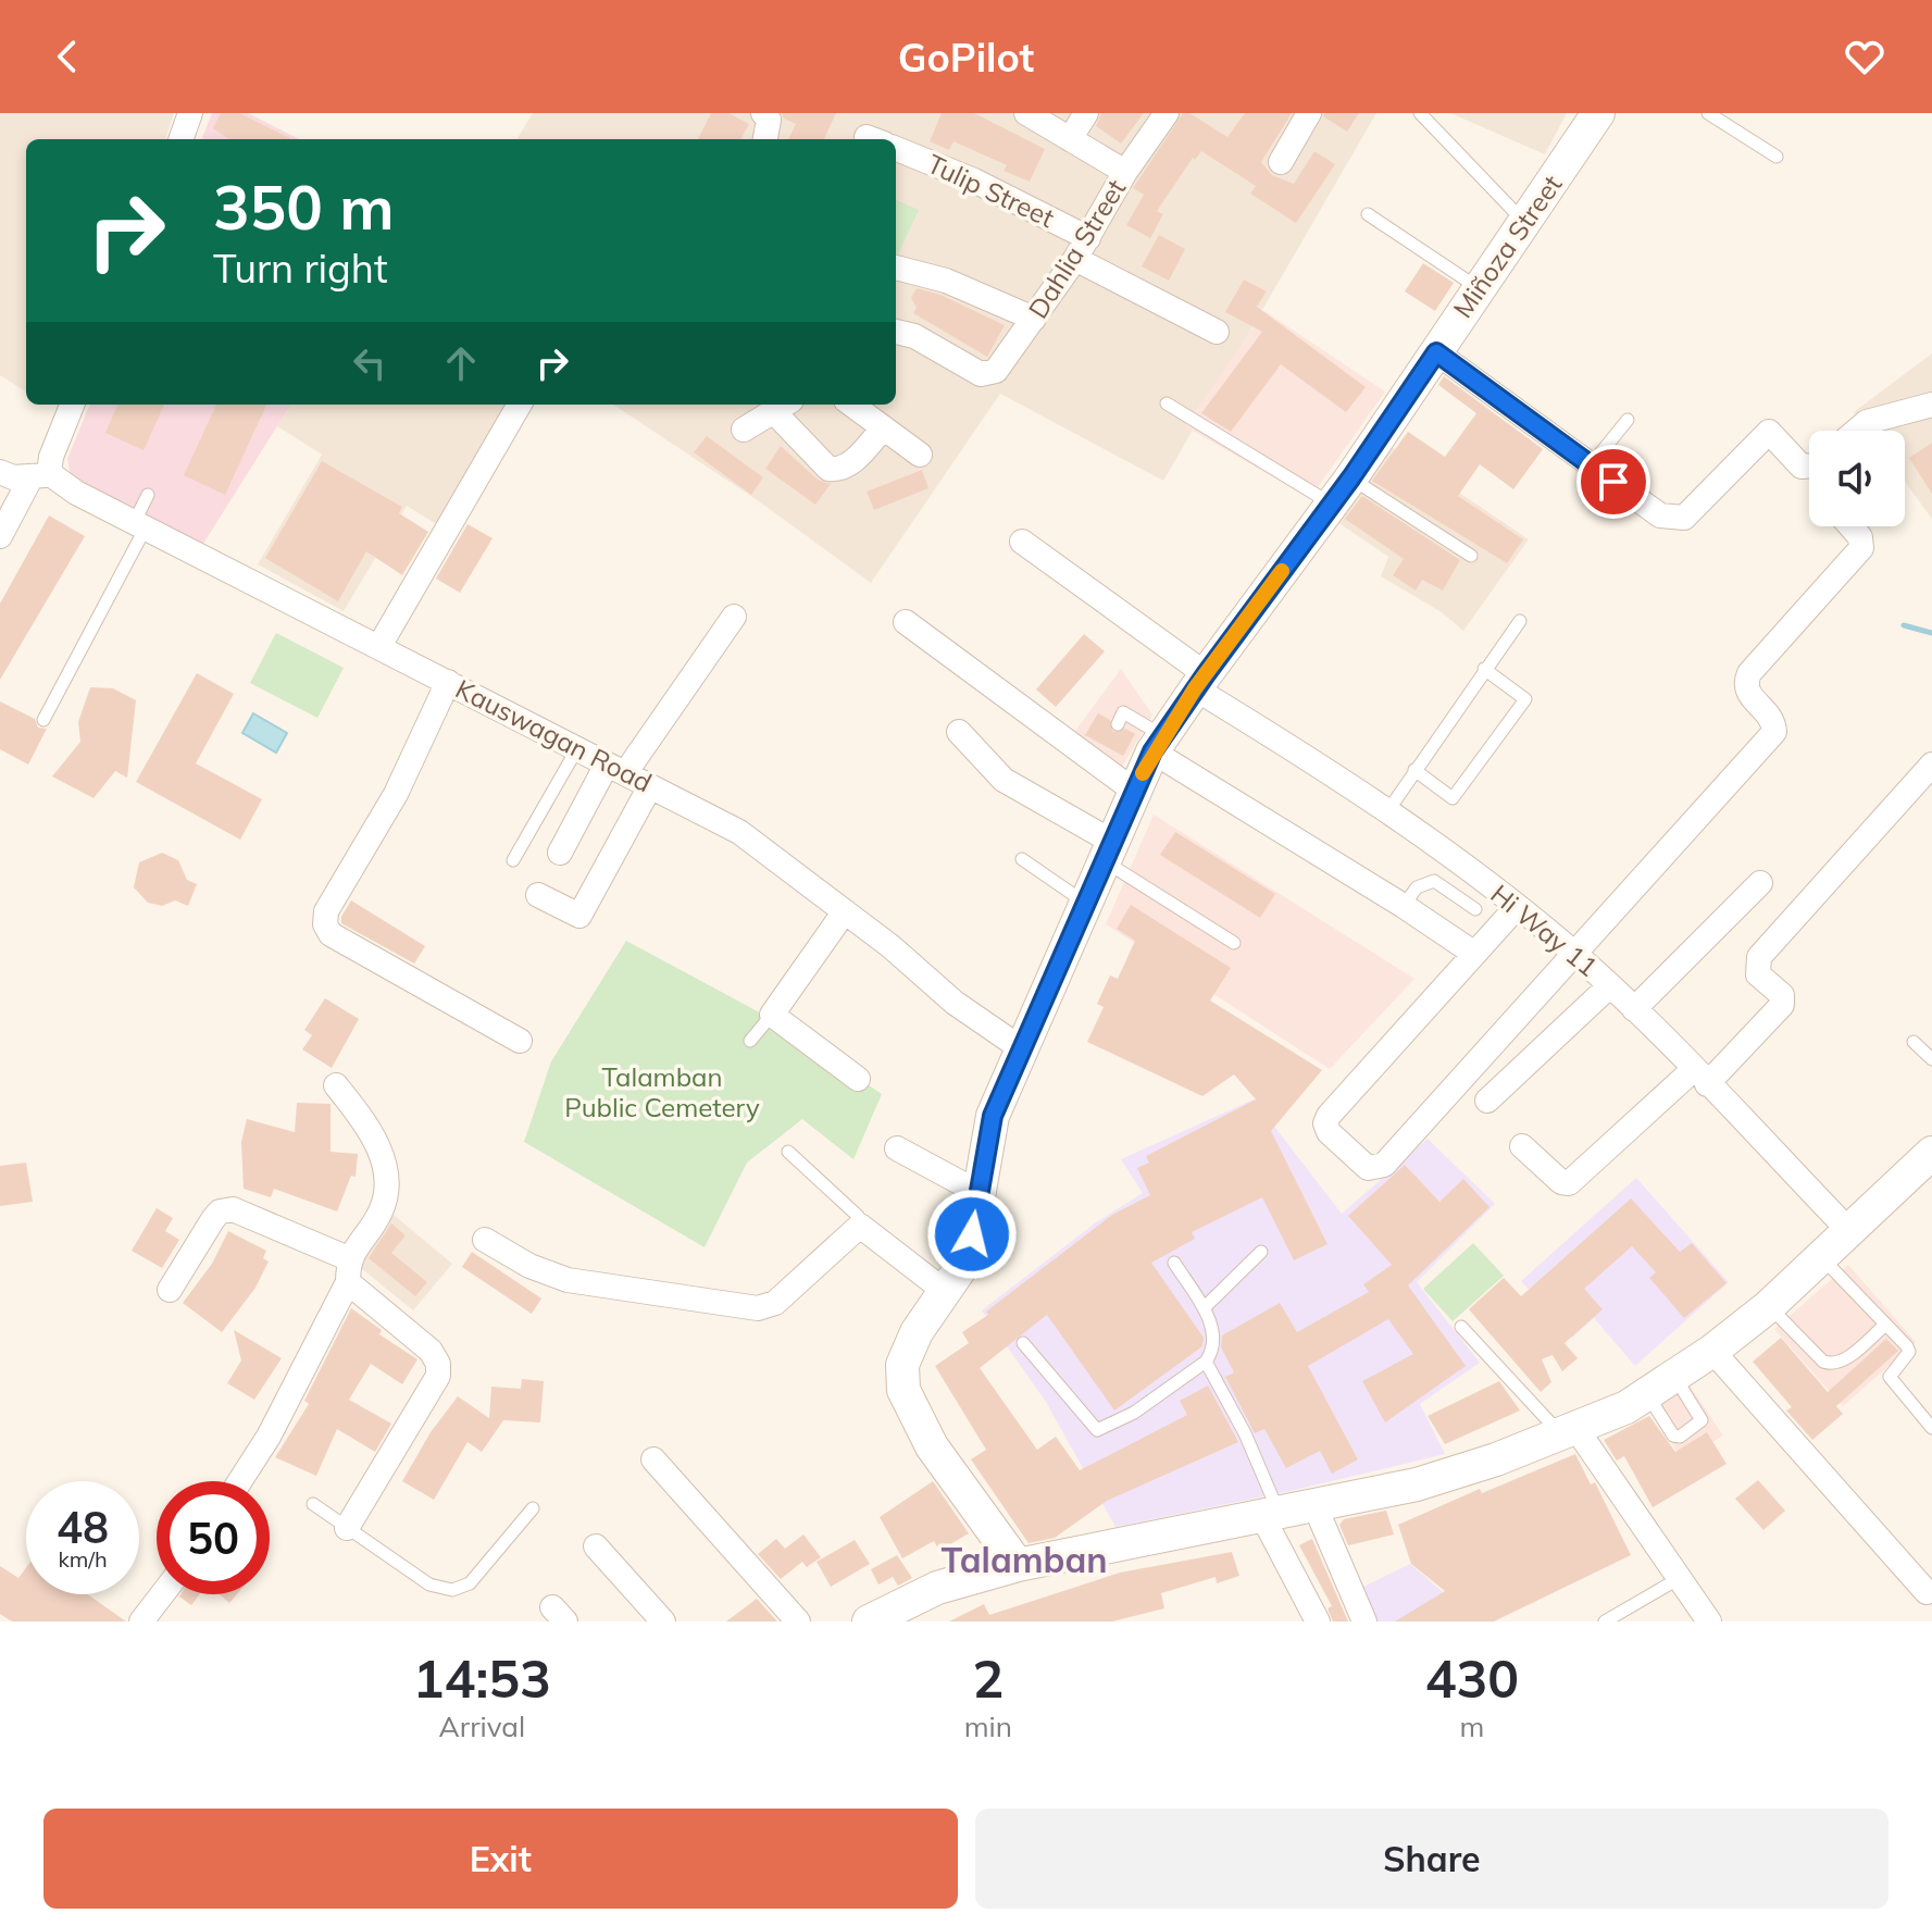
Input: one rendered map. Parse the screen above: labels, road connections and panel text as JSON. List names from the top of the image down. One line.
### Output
{"streets":{"main road":["Miñoza Street"],"street":["Tulip Street","Dahlia Street","Kauswagan Road","Hi Way 11"]},"crossings":[["Tulip Street","Dahlia Street"],["Miñoza Street","Kauswagan Road"],["Miñoza Street","Hi Way 11"]],"districts":["Talamban"],"parks":["Talamban Public Cemetery"],"page":{"header":"GoPilot","turn":["350 m","Turn right"],"speed":"48 km/h","limit":"50","eta":["14:53","Arrival","2","min","430","m"],"buttons":["Exit","Share"]}}
